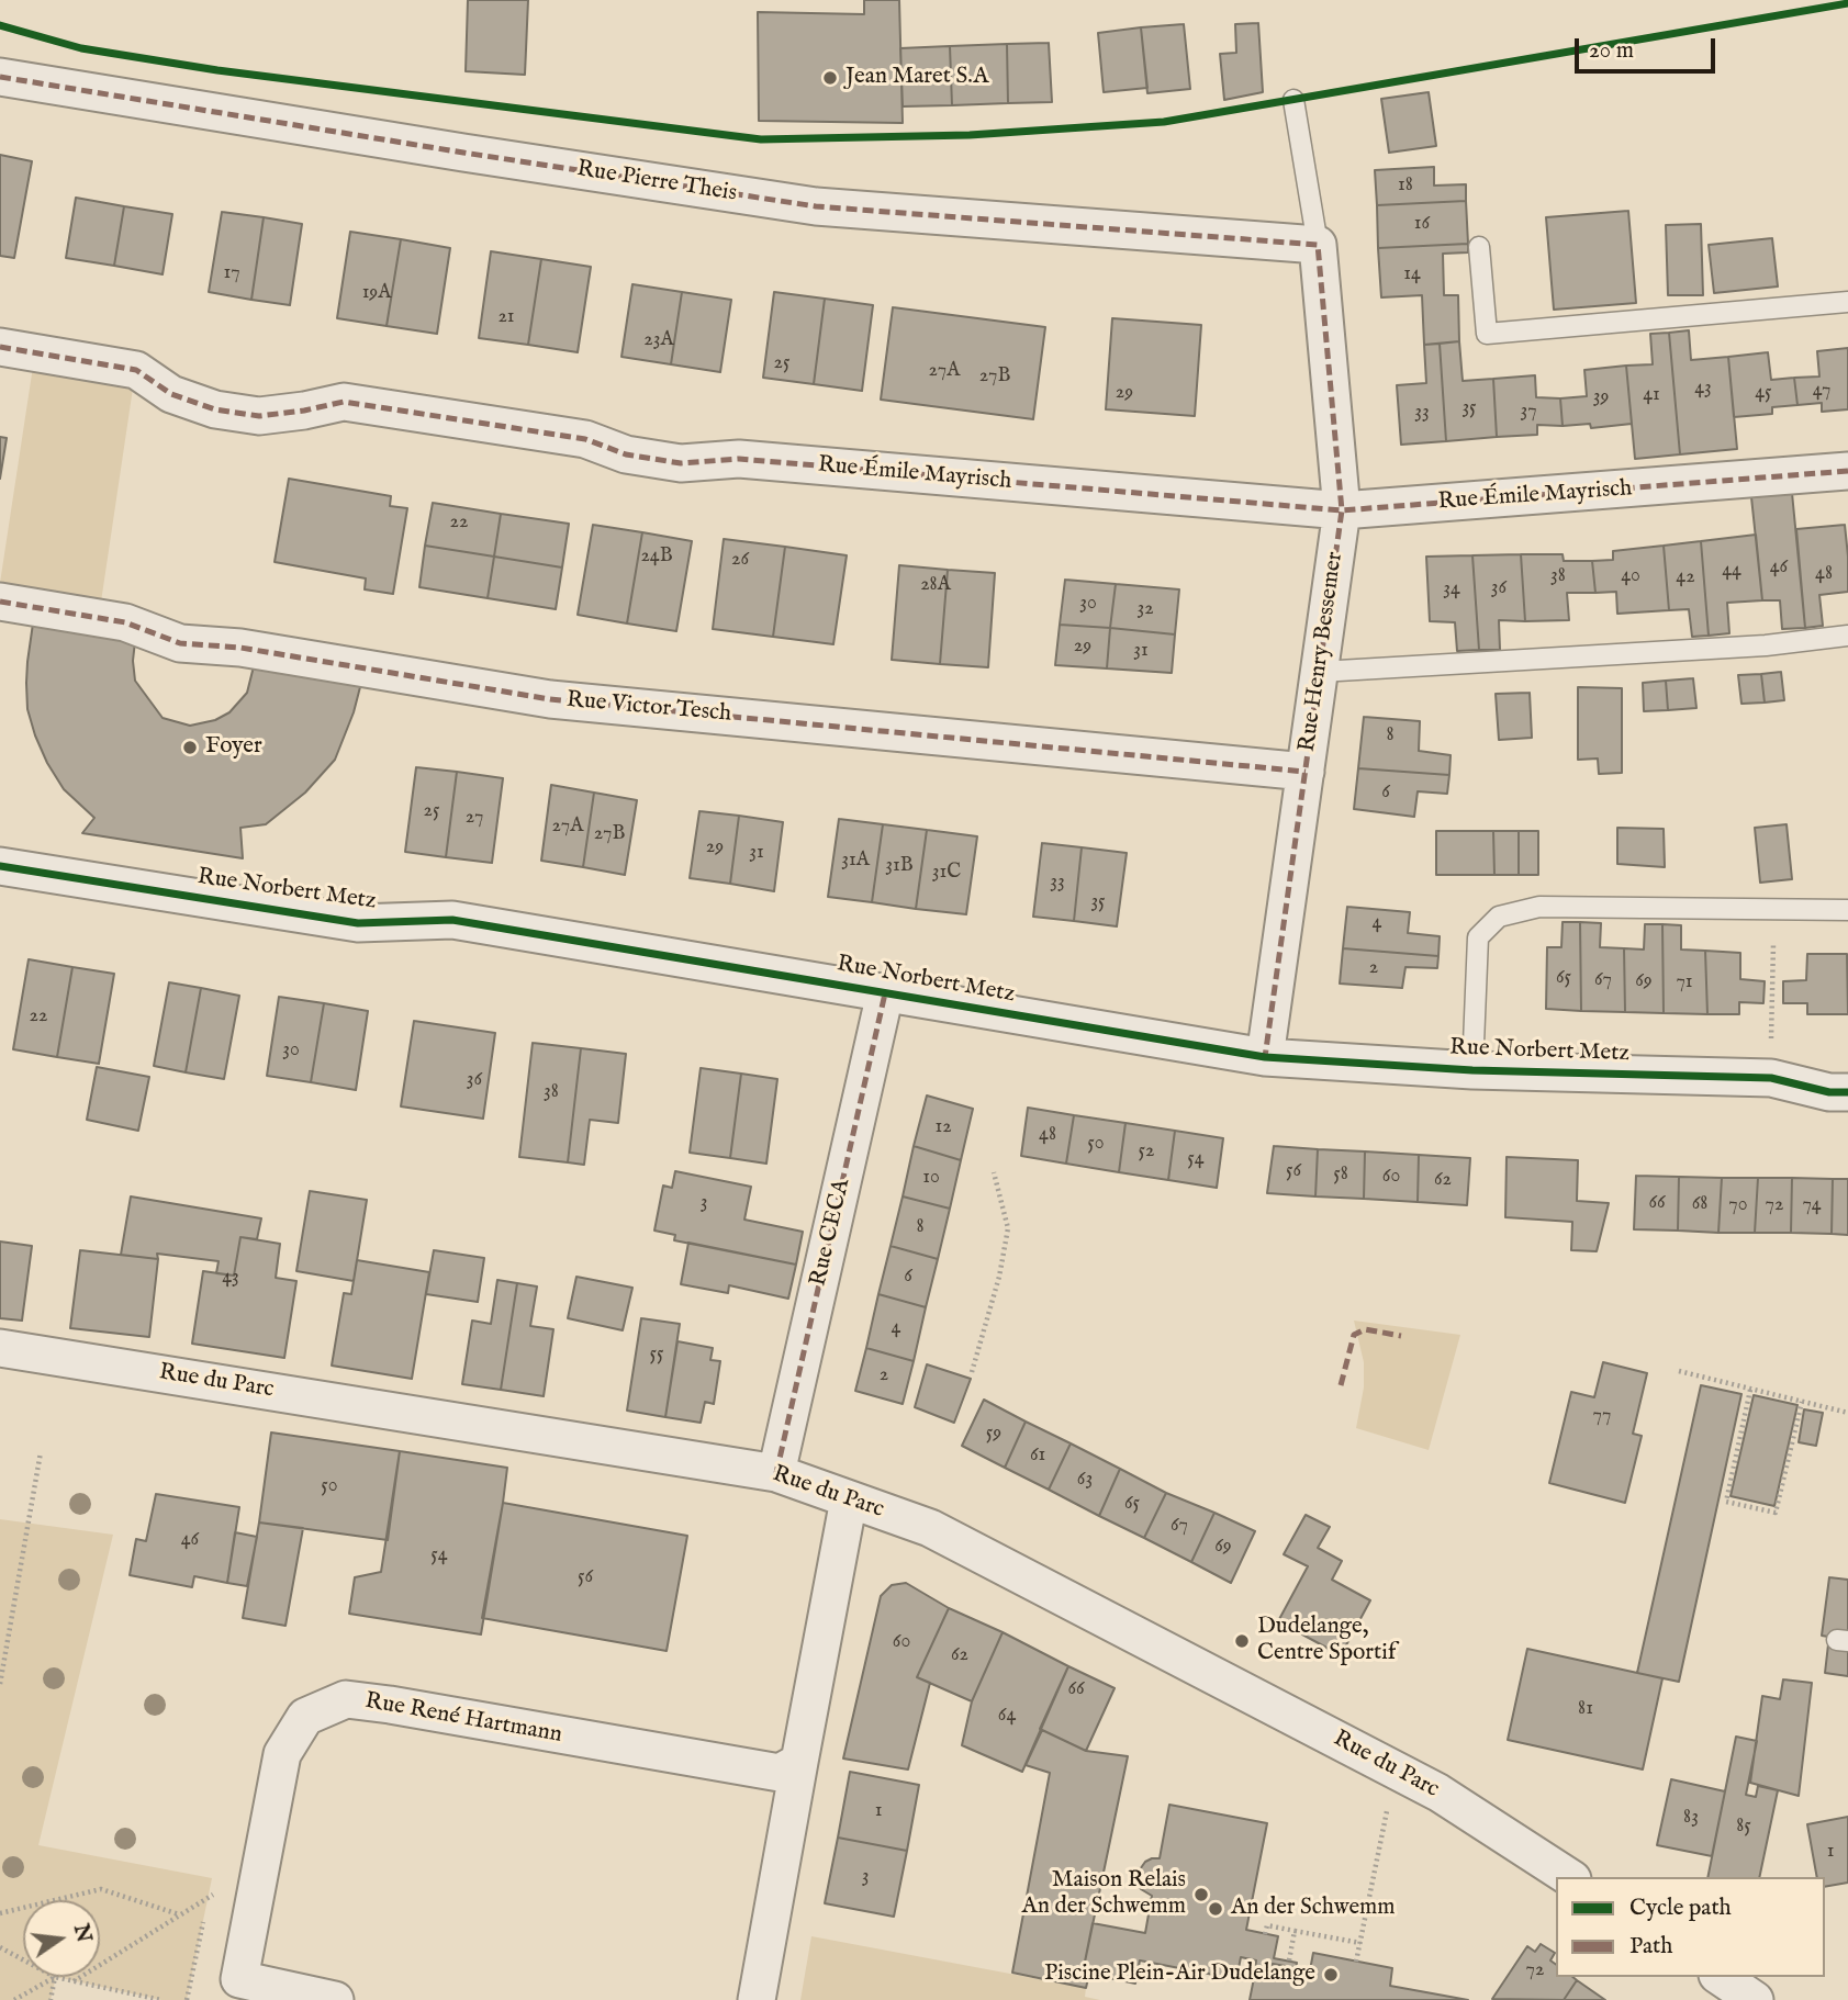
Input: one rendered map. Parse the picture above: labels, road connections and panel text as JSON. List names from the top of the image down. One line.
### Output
{"streets":{"street":["Rue Pierre Theis","Rue Émile Mayrisch","Rue Henry Bessemer","Rue Victor Tesch","Rue Norbert Metz","Rue CECA","Rue du Parc","Rue René Hartmann"]},"crossings":[["Rue Pierre Theis","Rue Henry Bessemer"],["Rue Émile Mayrisch","Rue Henry Bessemer"],["Rue Henry Bessemer","Rue Victor Tesch"],["Rue Henry Bessemer","Rue Norbert Metz"],["Rue Norbert Metz","Rue CECA"],["Rue CECA","Rue du Parc"]],"places":["Jean Maret S.A","Foyer","Dudelange, Centre Sportif","Maison Relais An der Schwemm","An der Schwemm","Piscine Plein-Air Dudelange"],"house_numbers":["18","16","17","14","19A","21","23A","25","27A","27B","43","47","29","45","41","39","35","37","33","22","24B","26","46","44","48","38","40","42","28A","36","34","30","32","29","31","8","6","25","27","27A","27B","29","31","31A","31B","31C","33","35","4","2","65","67","69","71","22","30","36","38","12","48","50","52","54","56","58","60","10","62","3","66","68","70","72","74","8","6","43","4","55","2","77","59","61","63","50","65","67","46","69","54","56","60","62","66","81","64","1","83","85","1","3","72"],"legend":["Cycle path","Path"],"scale_bar":"20 m","north":"right"}
